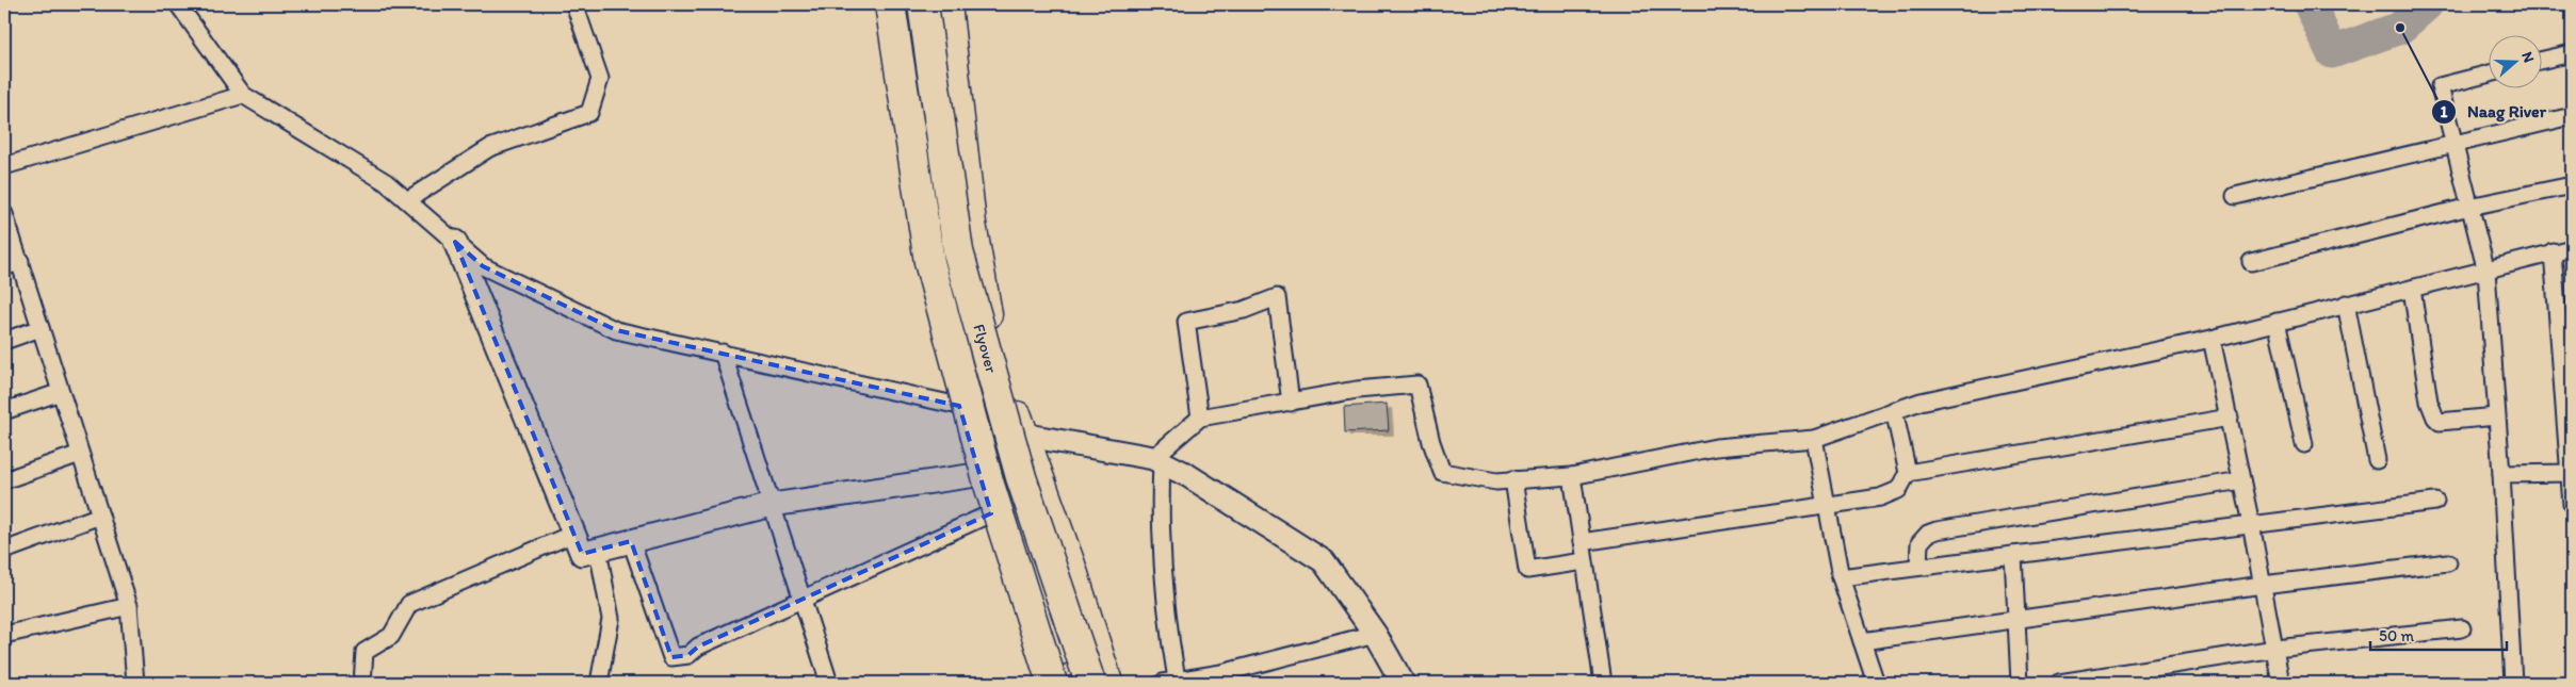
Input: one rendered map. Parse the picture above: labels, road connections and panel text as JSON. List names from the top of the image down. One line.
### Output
{"streets":{"highway":["Flyover"]},"places":["Naag River"],"scale_bar":"50 m","north":"right"}
